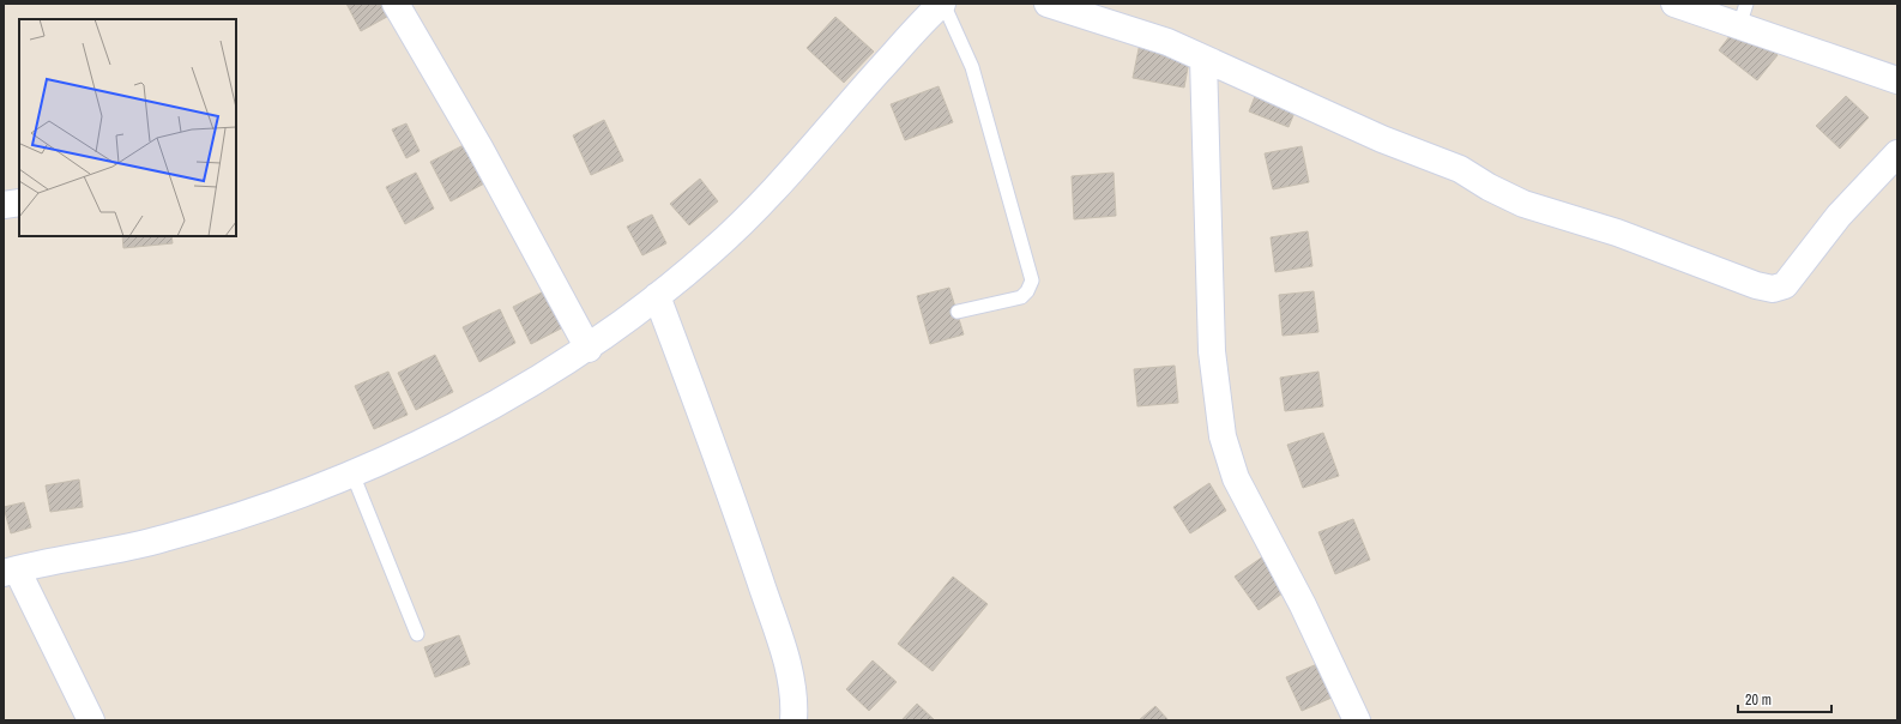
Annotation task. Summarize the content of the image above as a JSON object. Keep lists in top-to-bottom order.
{
  "scale_bar": "20 m"
}
